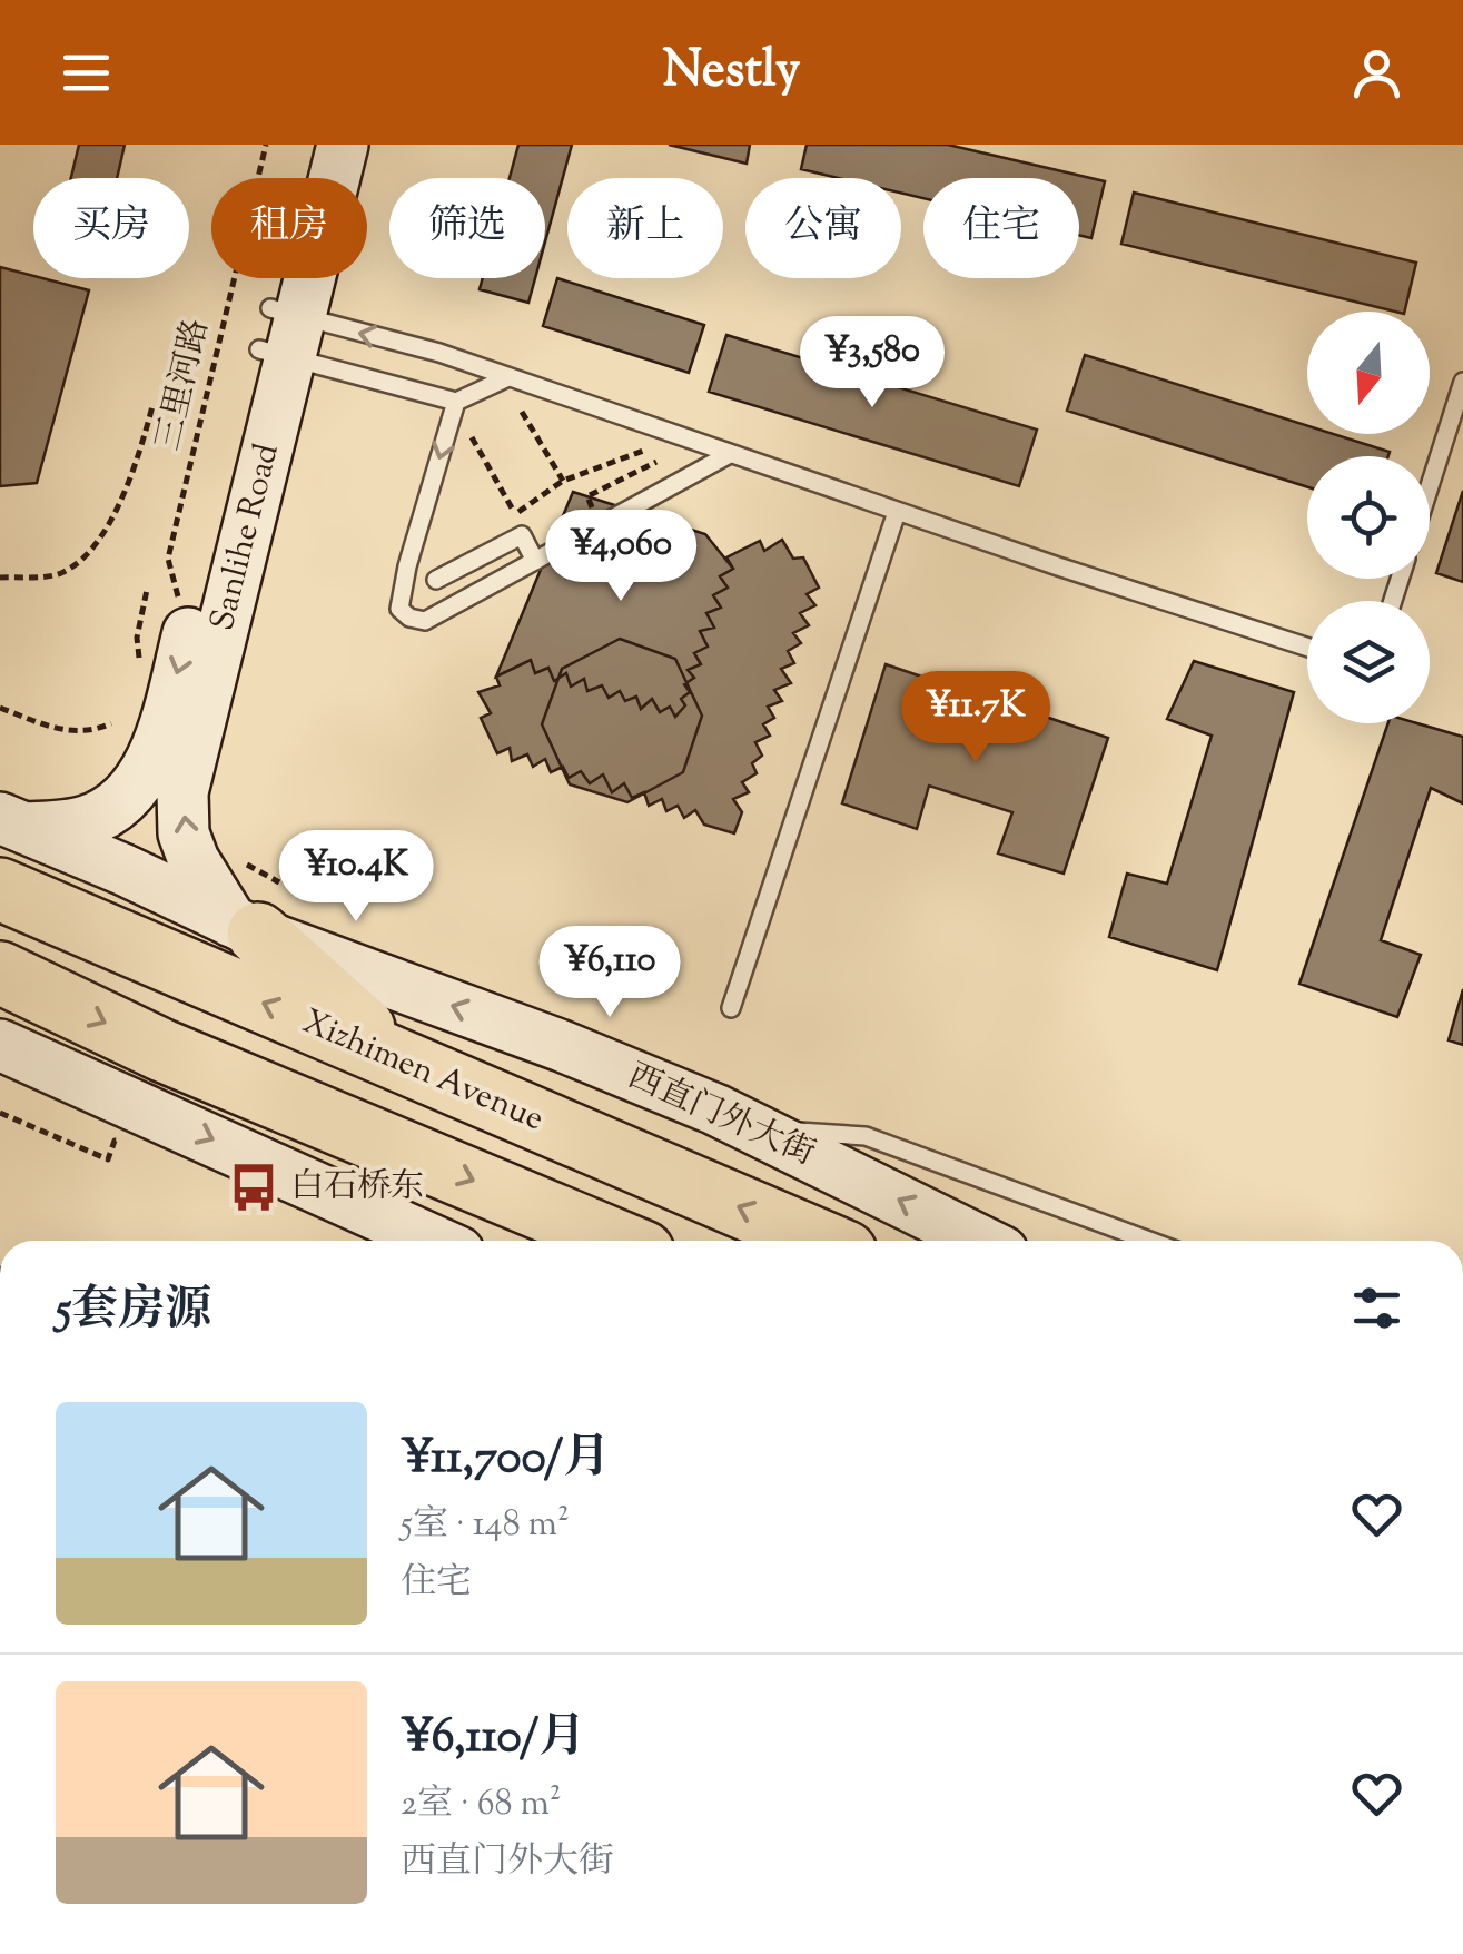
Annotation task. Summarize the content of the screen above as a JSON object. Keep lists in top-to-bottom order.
{
  "streets": {
    "highway": ["Xizhimen Avenue"],
    "street": ["Sanlihe Road", "西直门外大街"],
    "path": ["三里河路"]
  },
  "crossings": [
    ["三里河路", "Sanlihe Road"],
    ["Sanlihe Road", "西直门外大街"]
  ],
  "places": {
    "bus stop": ["白石桥东"]
  },
  "north": "bottom",
  "page": {
    "header": "Nestly",
    "chip": [
      "买房",
      "租房",
      "筛选",
      "新上",
      "公寓",
      "住宅"
    ],
    "price": [
      "¥3,580",
      "¥4,060",
      "¥11.7K",
      "¥10.4K",
      "¥6,110"
    ],
    "heading": "5套房源",
    "list": [
      {
        "name": "¥11,700/月",
        "note": "5室 · 148 m² · 住宅"
      },
      {
        "name": "¥6,110/月",
        "note": "2室 · 68 m² · 西直门外大街"
      }
    ]
  }
}
